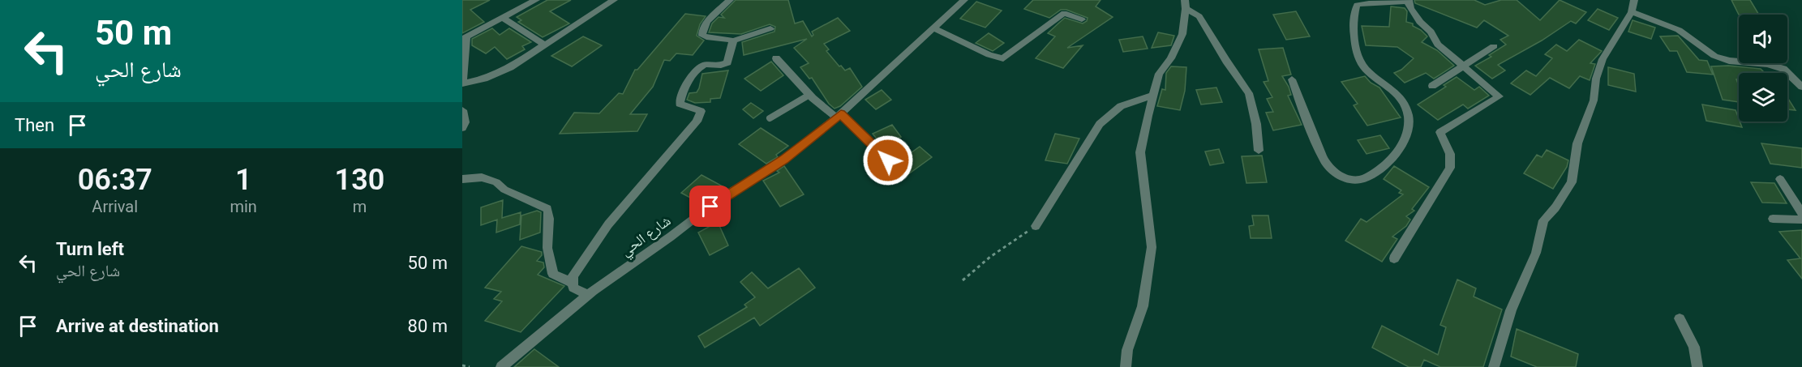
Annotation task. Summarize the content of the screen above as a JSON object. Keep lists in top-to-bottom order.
{
  "streets": {
    "street": ["شارع الحي"]
  },
  "page": {
    "turn": ["50 m", "شارع الحي"],
    "then": "Then",
    "eta": [
      "06:37",
      "Arrival",
      "1",
      "min",
      "130",
      "m"
    ],
    "list": [
      {
        "name": "Turn left",
        "note": "شارع الحي",
        "value": "50 m"
      },
      {
        "name": "Arrive at destination",
        "value": "80 m"
      }
    ]
  }
}
